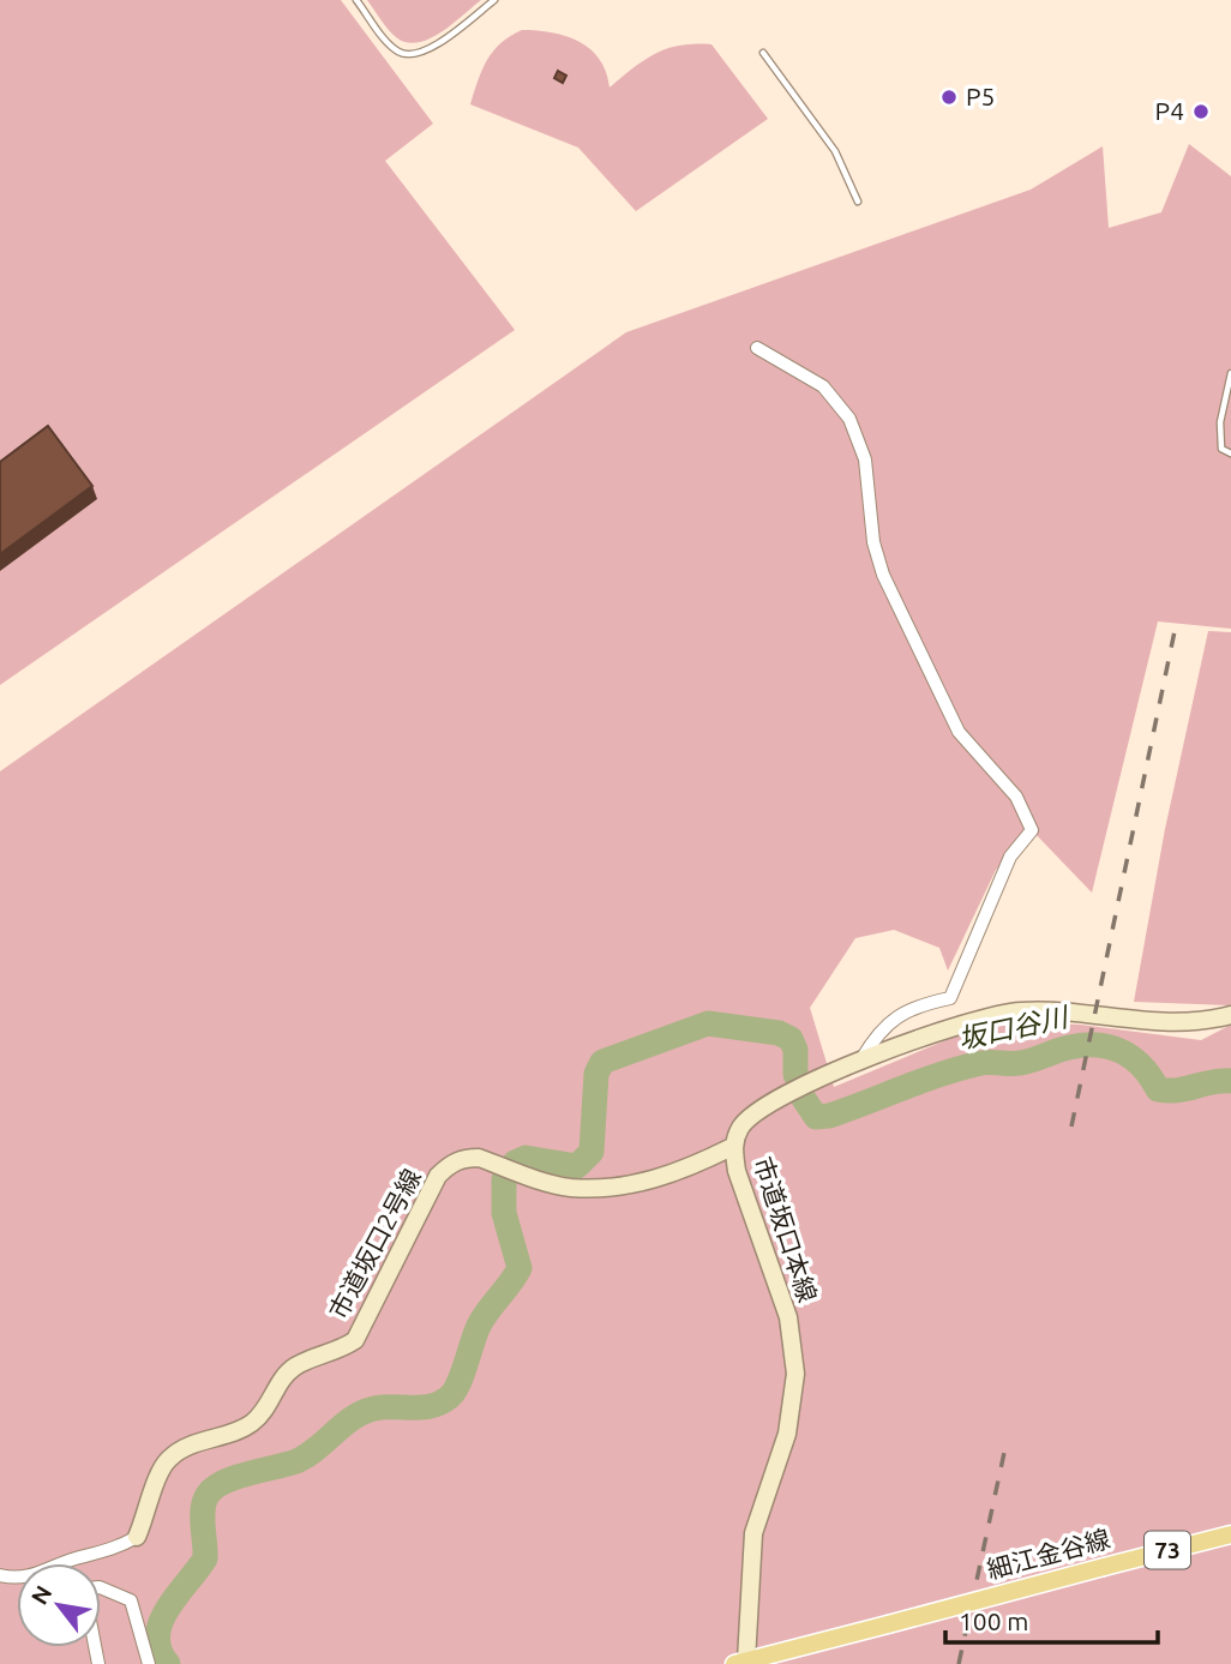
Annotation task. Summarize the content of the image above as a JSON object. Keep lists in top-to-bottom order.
{
  "streets": {
    "main road": ["73", "細江金谷線"],
    "street": ["市道坂口本線", "市道坂口2号線"]
  },
  "crossings": [
    ["市道坂口本線", "市道坂口2号線"],
    ["市道坂口本線", "細江金谷線"]
  ],
  "water": ["坂口谷川"],
  "places": ["P5", "P4"],
  "scale_bar": "100 m",
  "north": "top left"
}
